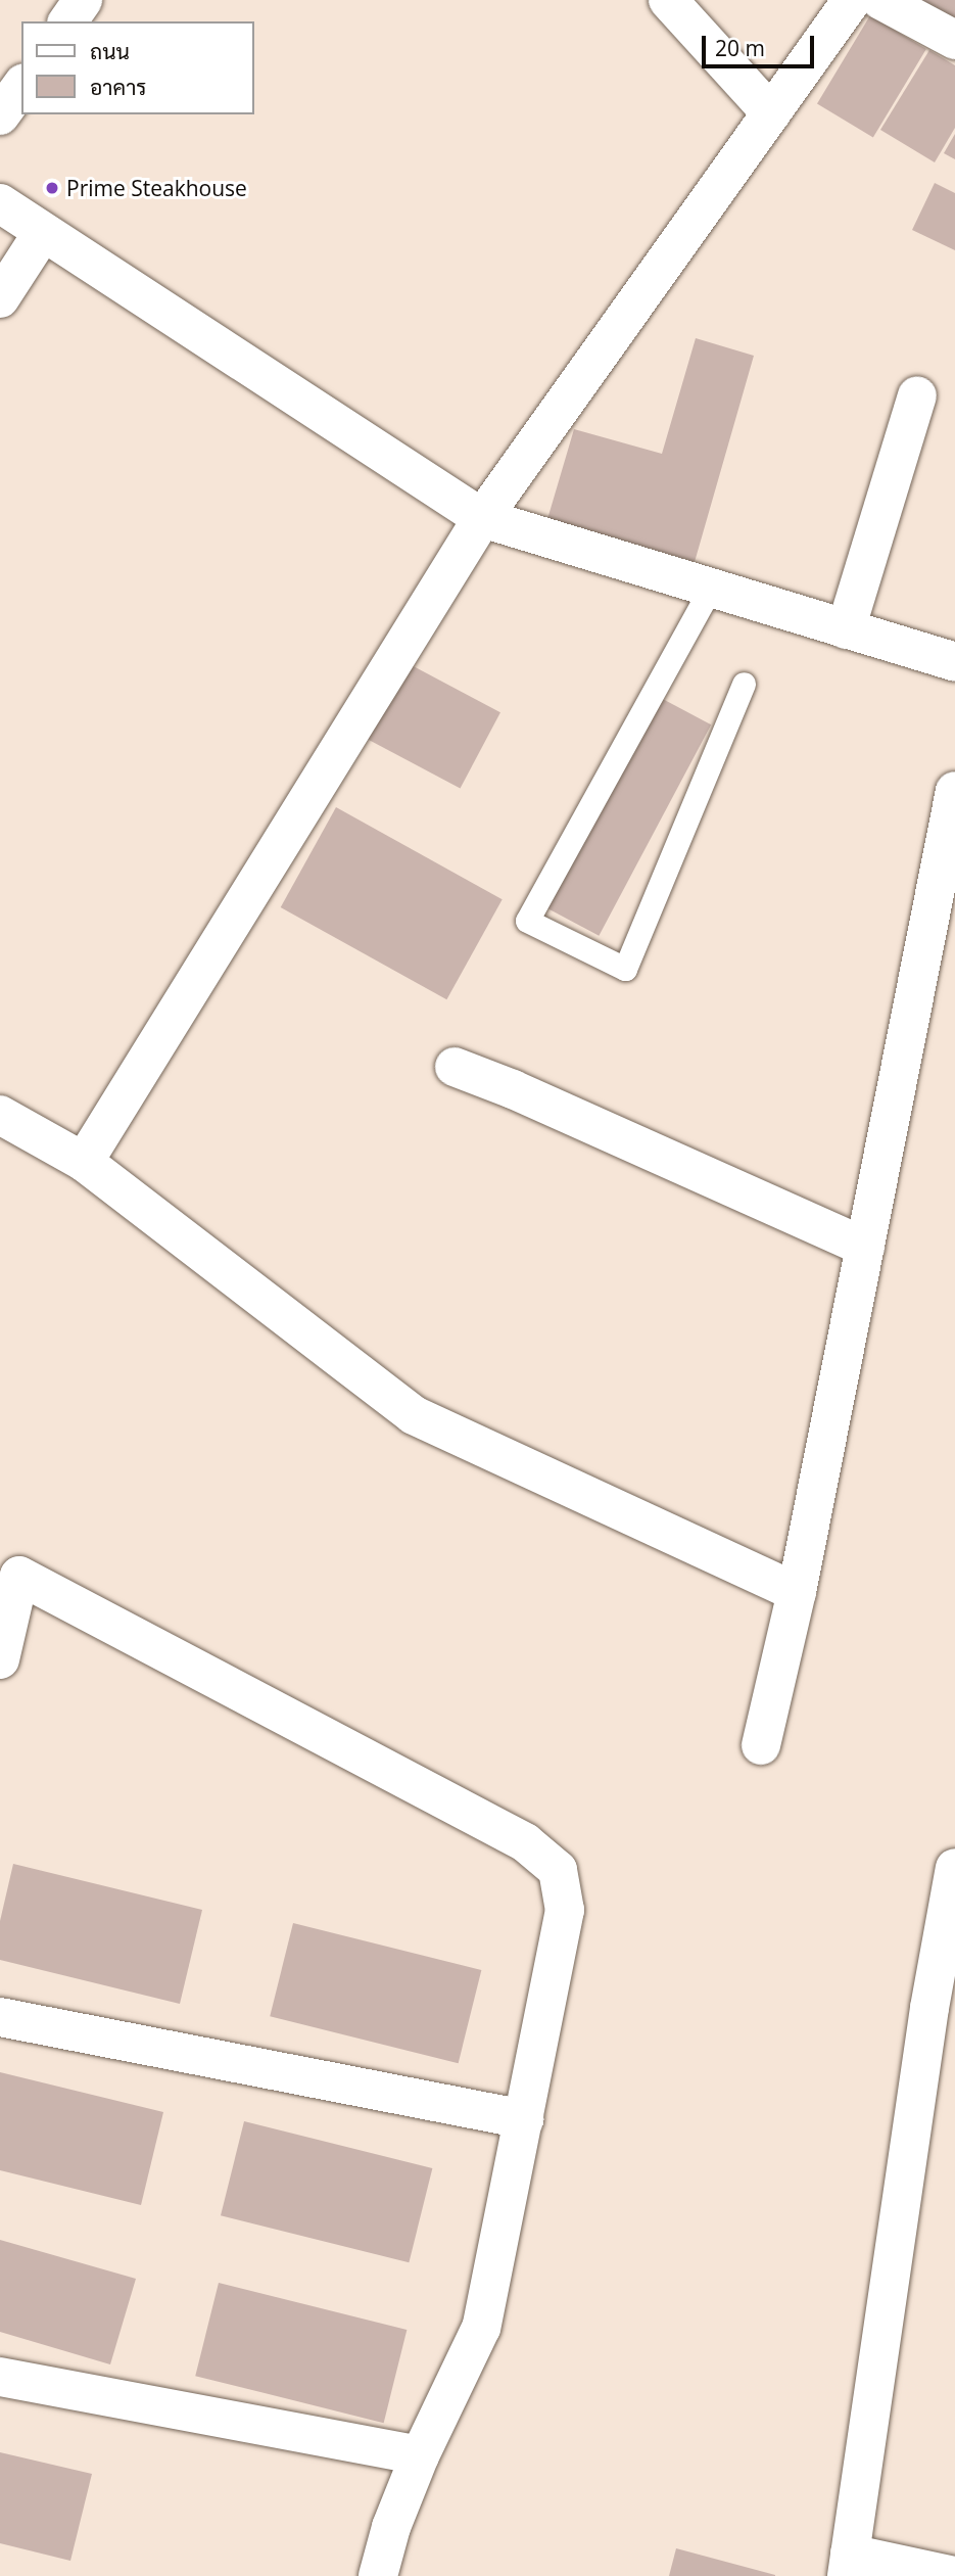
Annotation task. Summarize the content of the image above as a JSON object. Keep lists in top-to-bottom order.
{
  "places": ["Prime Steakhouse"],
  "legend": ["ถนน", "อาคาร"],
  "scale_bar": "20 m"
}
